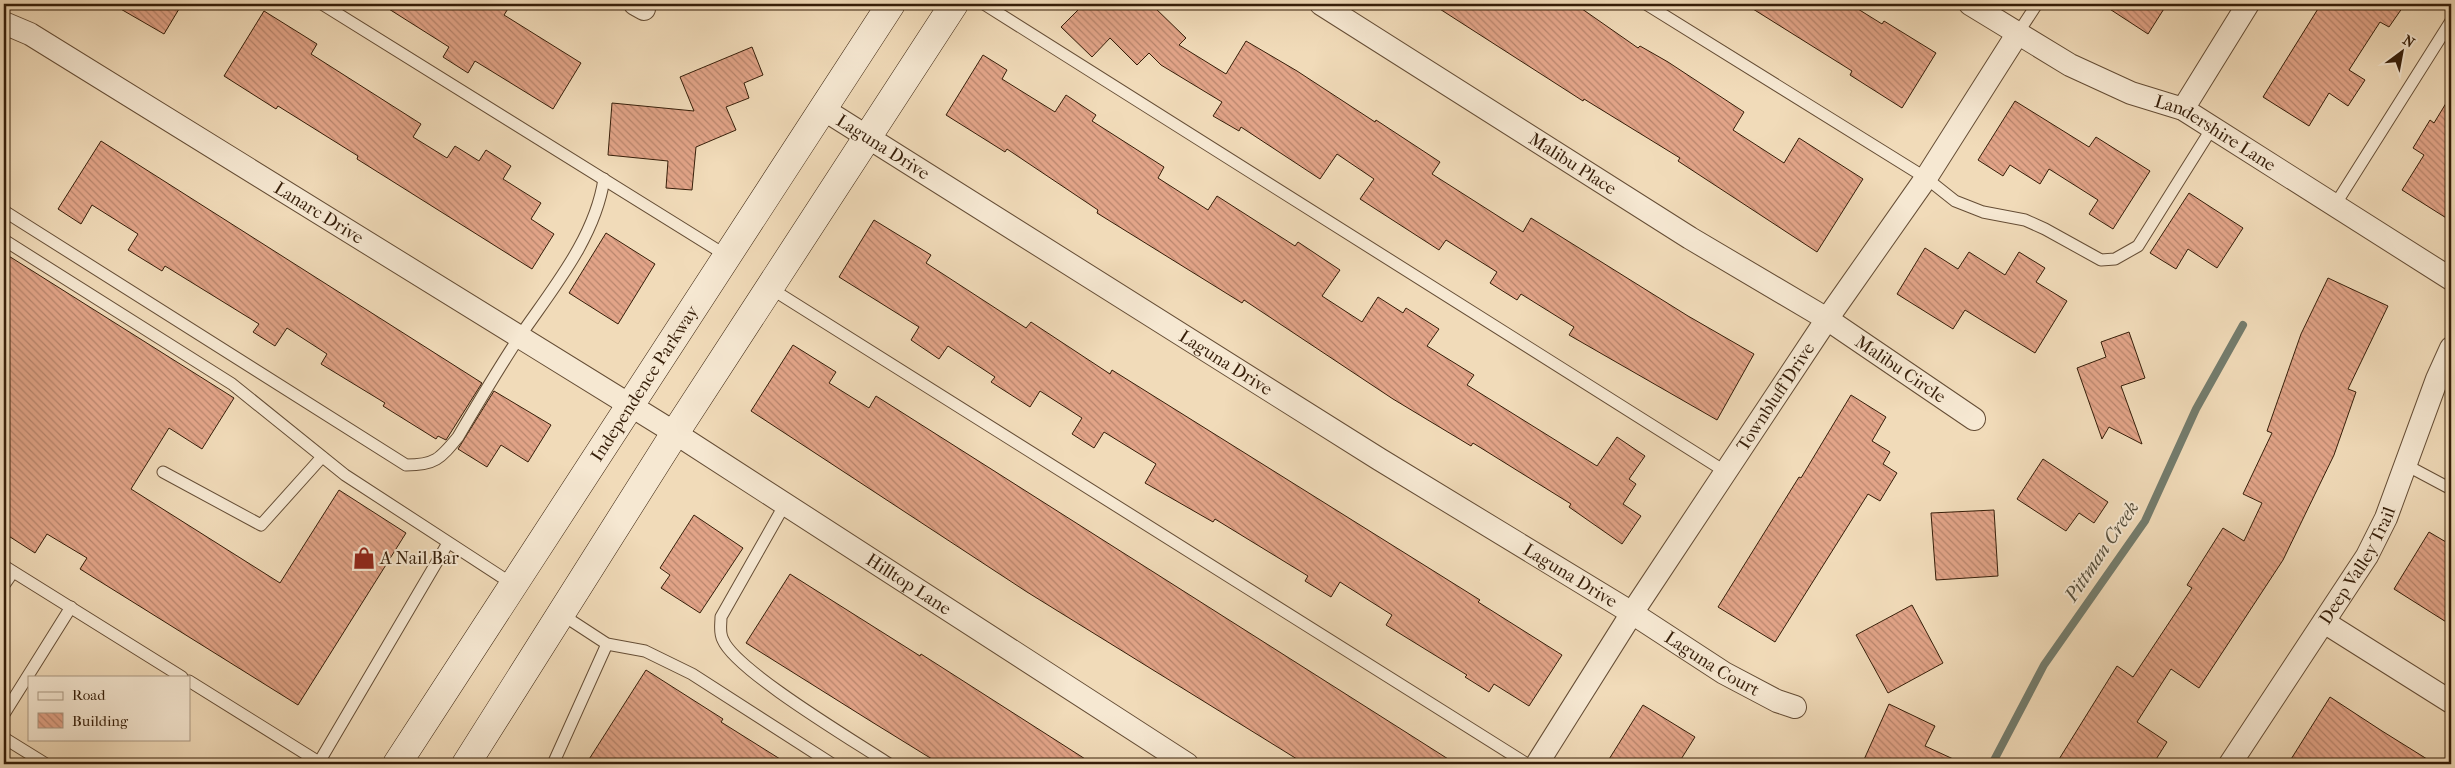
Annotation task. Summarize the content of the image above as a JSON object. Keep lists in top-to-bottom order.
{
  "streets": {
    "main road": ["Independence Parkway"],
    "street": [
      "Landershire Lane",
      "Laguna Drive",
      "Malibu Place",
      "Lanarc Drive",
      "Malibu Circle",
      "Townbluff Drive",
      "Deep Valley Trail",
      "Hilltop Lane",
      "Laguna Court"
    ]
  },
  "crossings": [
    ["Landershire Lane", "Townbluff Drive"],
    ["Laguna Drive", "Independence Parkway"],
    ["Laguna Drive", "Townbluff Drive"],
    ["Laguna Drive", "Laguna Court"],
    ["Malibu Place", "Malibu Circle"],
    ["Malibu Place", "Townbluff Drive"],
    ["Lanarc Drive", "Independence Parkway"],
    ["Lanarc Drive", "Hilltop Lane"],
    ["Malibu Circle", "Townbluff Drive"],
    ["Independence Parkway", "Hilltop Lane"],
    ["Townbluff Drive", "Laguna Court"]
  ],
  "water": ["Pittman Creek"],
  "places": {
    "shop": ["A Nail Bar"]
  },
  "legend": ["Road", "Building"],
  "north": "top right"
}
